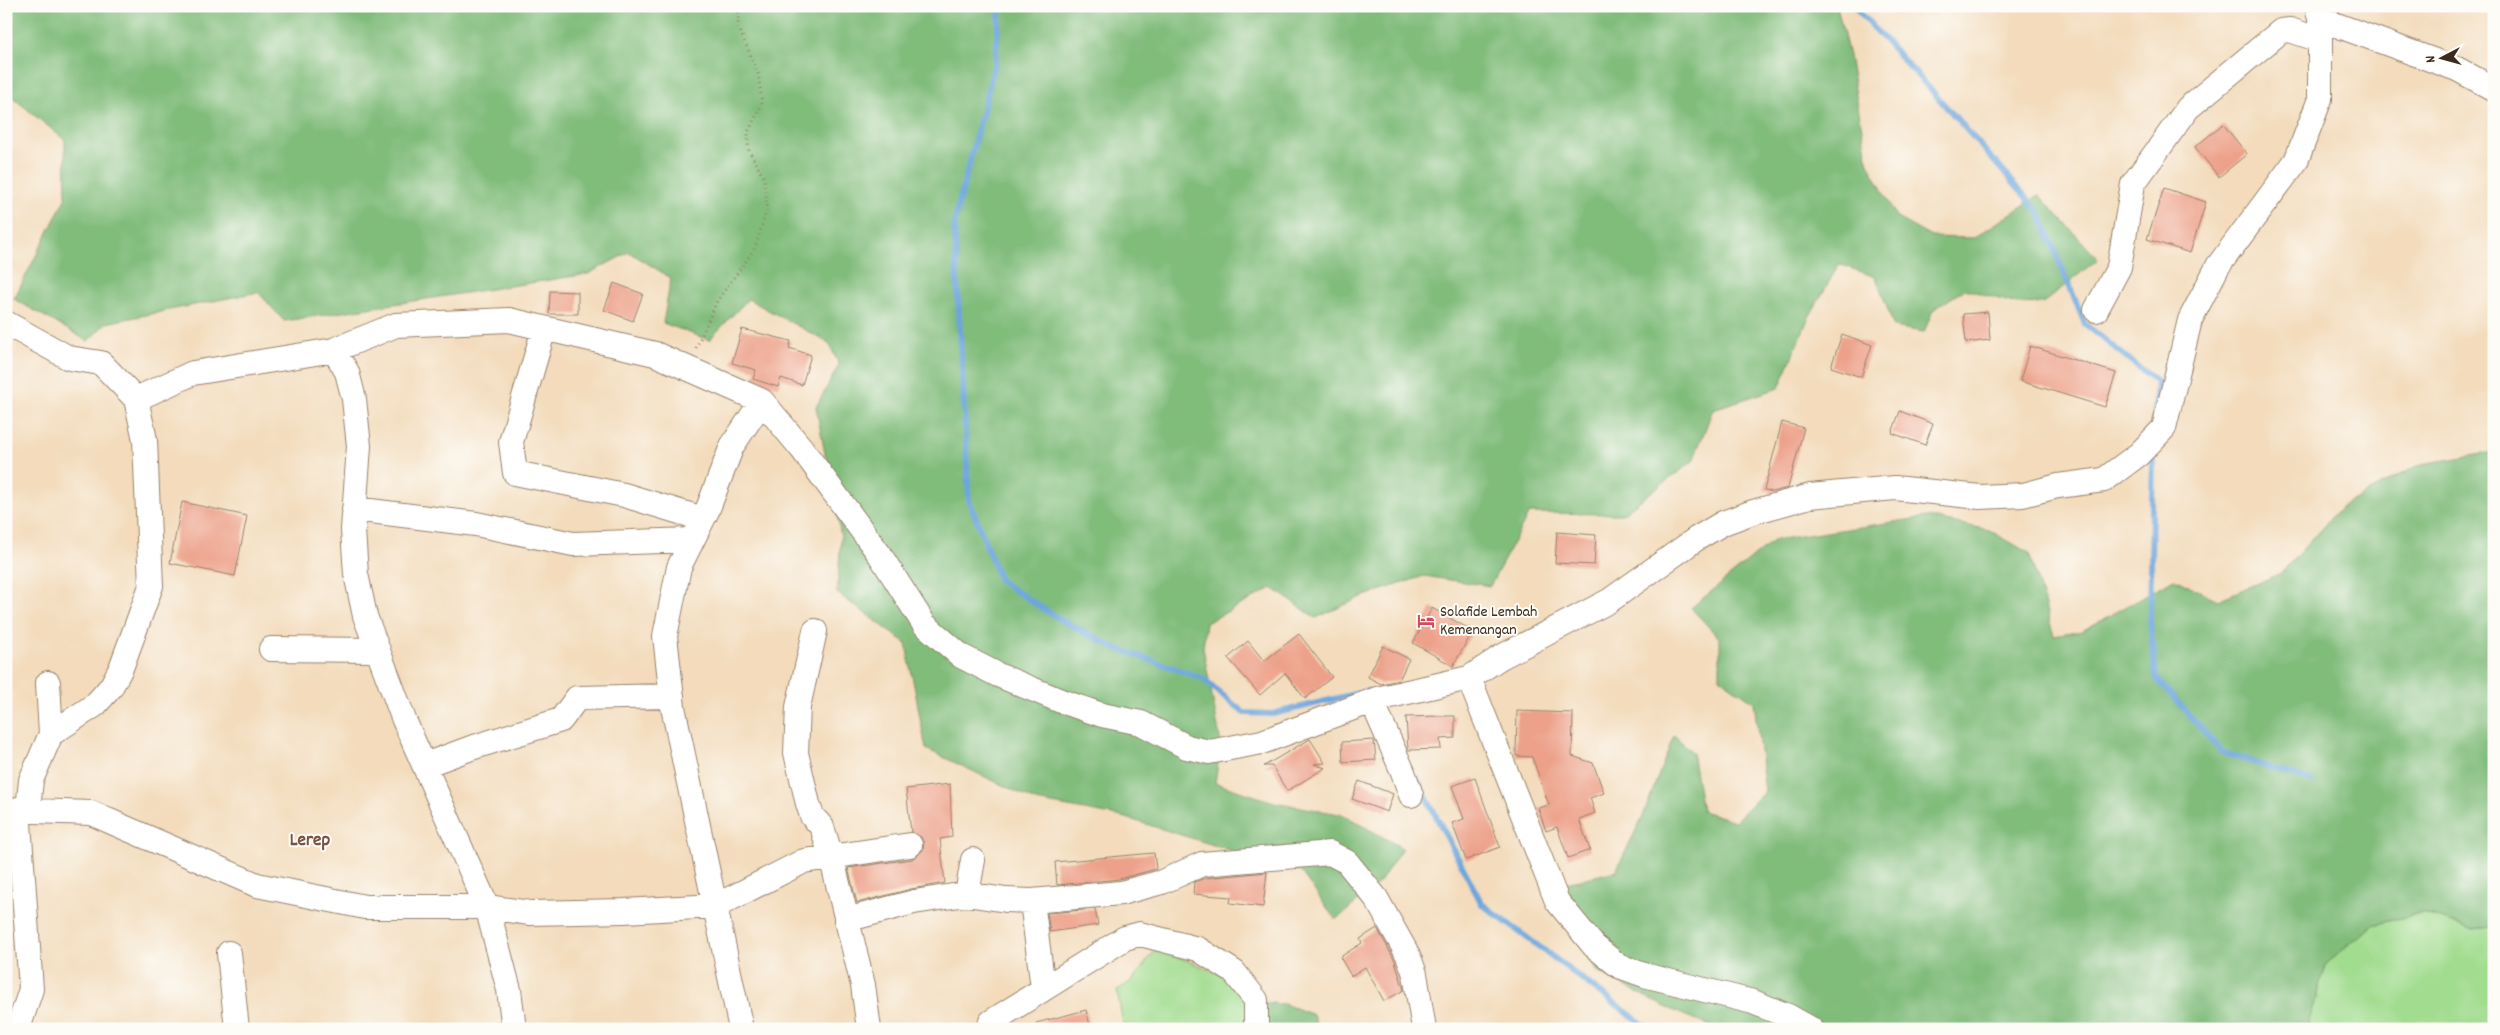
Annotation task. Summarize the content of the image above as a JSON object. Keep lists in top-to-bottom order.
{
  "districts": ["Lerep"],
  "places": {
    "hotel": ["Solafide Lembah Kemenangan"]
  },
  "north": "left"
}
